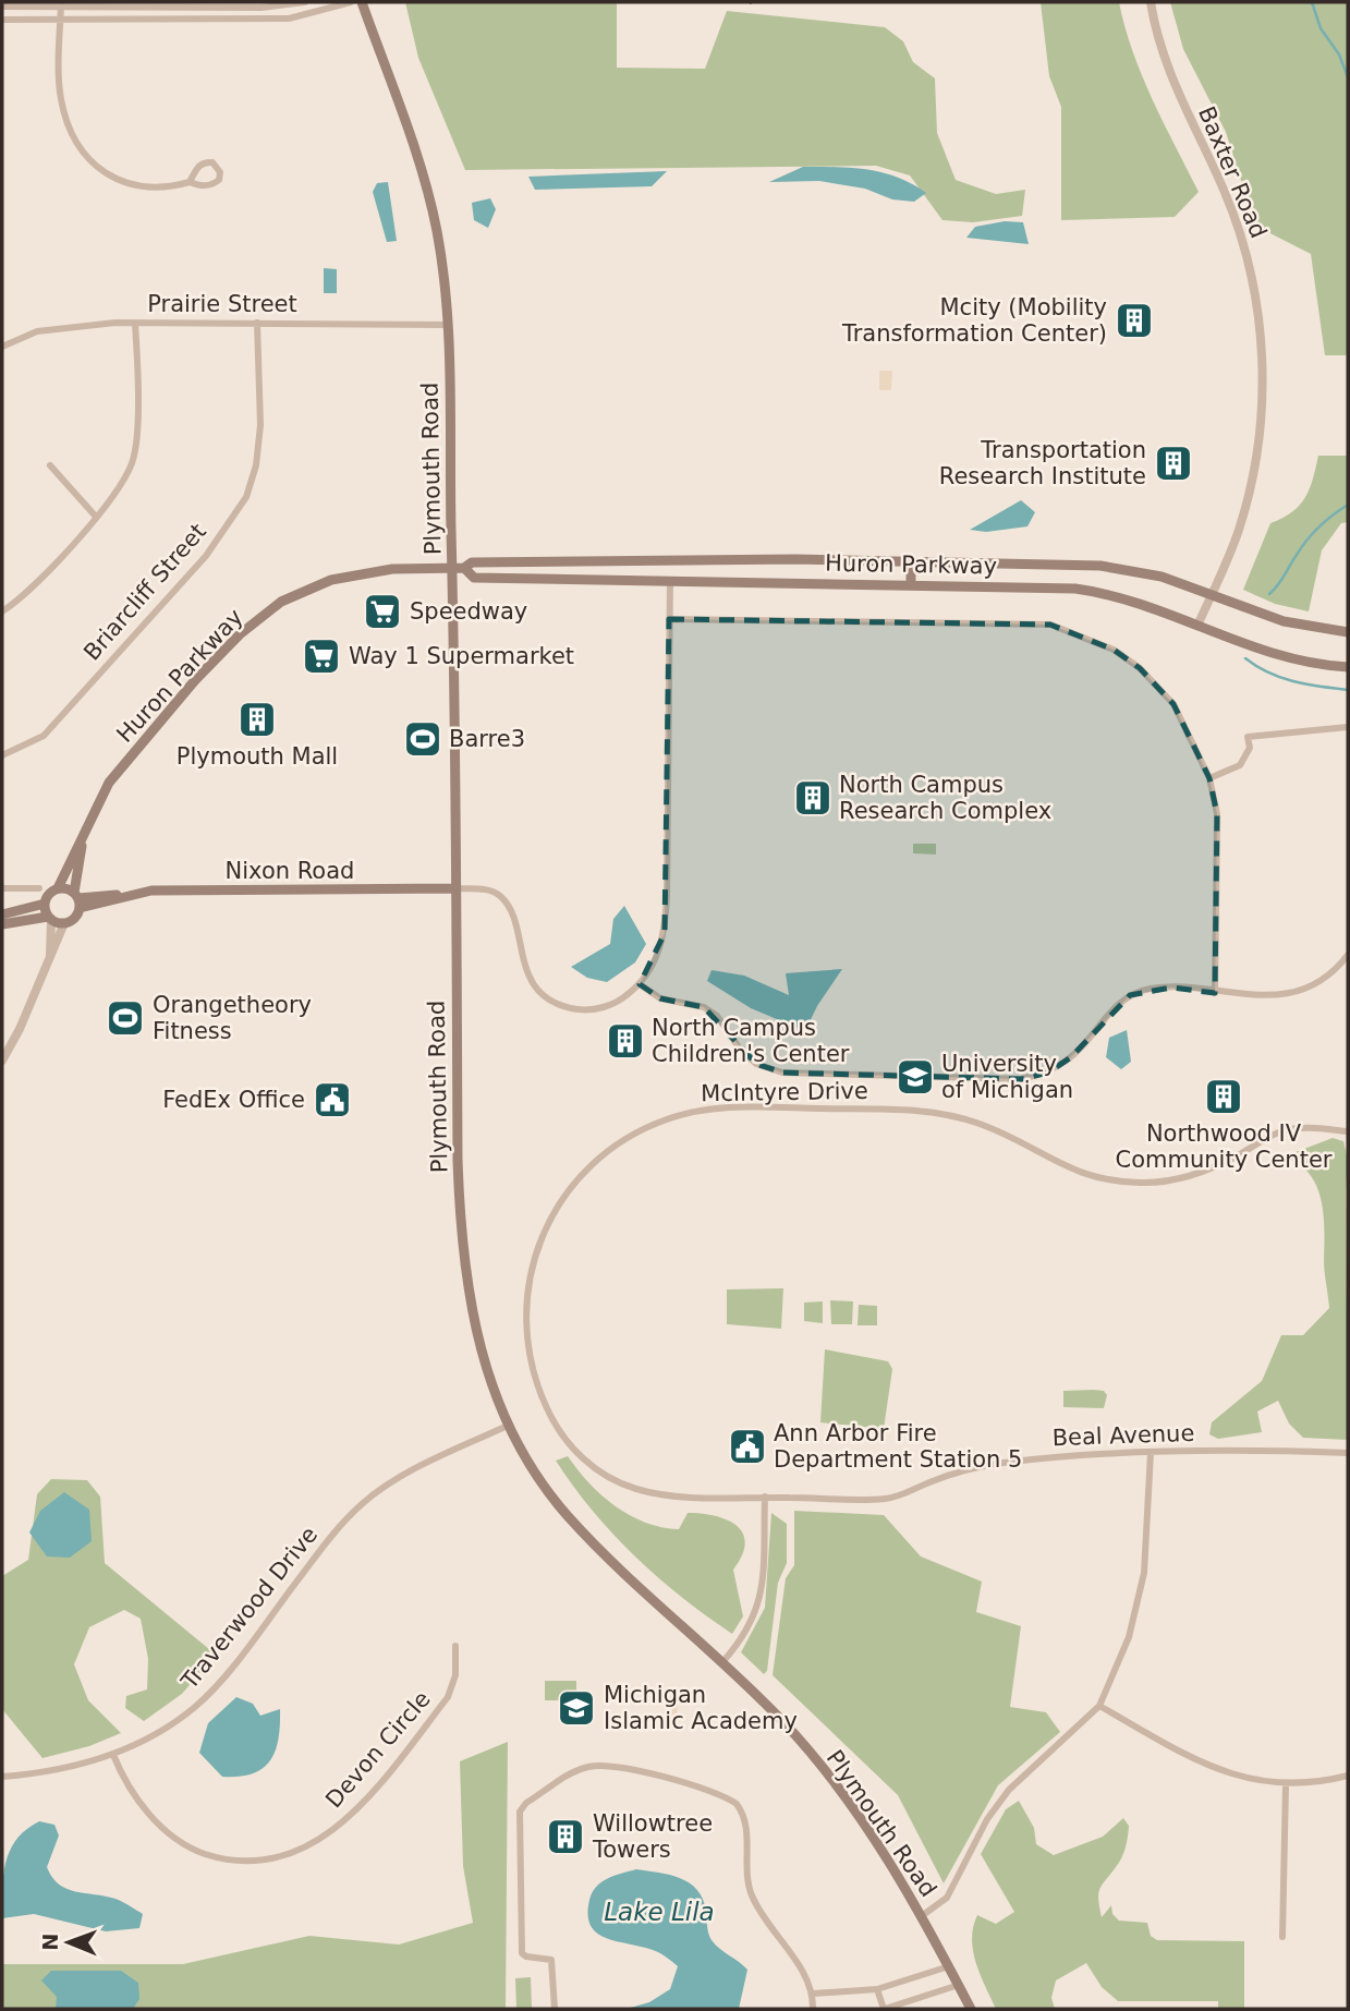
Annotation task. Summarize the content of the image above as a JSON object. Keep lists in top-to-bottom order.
{
  "streets": {
    "main road": ["Plymouth Road", "Huron Parkway", "Nixon Road"],
    "street": [
      "Baxter Road",
      "Prairie Street",
      "Briarcliff Street",
      "McIntyre Drive",
      "Beal Avenue",
      "Traverwood Drive",
      "Devon Circle"
    ]
  },
  "crossings": [
    ["Baxter Road", "Huron Parkway"],
    ["Prairie Street", "Plymouth Road"],
    ["Prairie Street", "Briarcliff Street"],
    ["Plymouth Road", "Huron Parkway"],
    ["Plymouth Road", "Nixon Road"],
    ["Plymouth Road", "Traverwood Drive"],
    ["Huron Parkway", "Nixon Road"],
    ["McIntyre Drive", "Beal Avenue"],
    ["Traverwood Drive", "Devon Circle"]
  ],
  "water": ["Lake Lila"],
  "places": {
    "building": [
      "Mcity (Mobility Transformation Center)",
      "Transportation Research Institute",
      "Plymouth Mall",
      "North Campus Research Complex",
      "North Campus Children's Center",
      "Northwood IV Community Center",
      "Willowtree Towers"
    ],
    "supermarket": ["Speedway", "Way 1 Supermarket"],
    "sports": ["Barre3", "Orangetheory Fitness"],
    "school or university": ["University of Michigan", "Michigan Islamic Academy"],
    "public building": ["FedEx Office", "Ann Arbor Fire Department Station 5"]
  },
  "north": "left"
}
